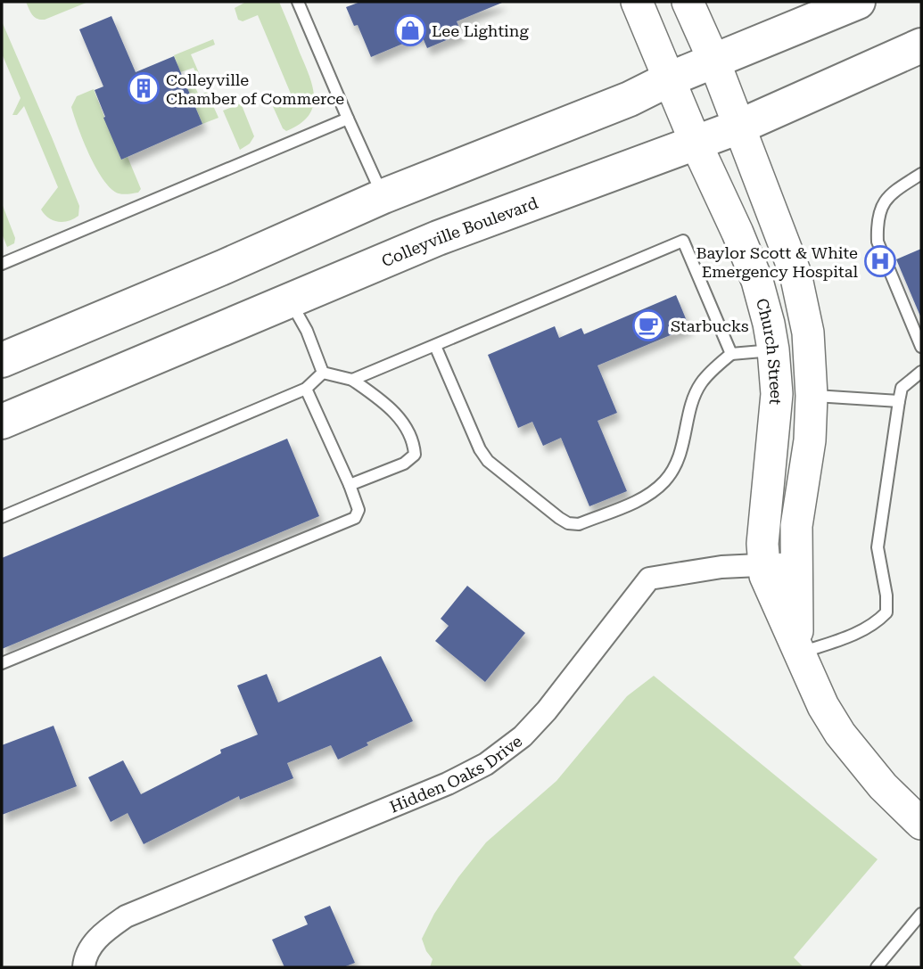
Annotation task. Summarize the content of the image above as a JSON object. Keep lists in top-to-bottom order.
{
  "streets": {
    "main road": ["Colleyville Boulevard"],
    "street": ["Church Street", "Hidden Oaks Drive"]
  },
  "crossings": [
    ["Colleyville Boulevard", "Church Street"],
    ["Church Street", "Hidden Oaks Drive"]
  ],
  "places": {
    "shop": ["Lee Lighting"],
    "building": ["Colleyville Chamber of Commerce"],
    "hospital": ["Baylor Scott & White Emergency Hospital"],
    "cafe": ["Starbucks"]
  }
}
